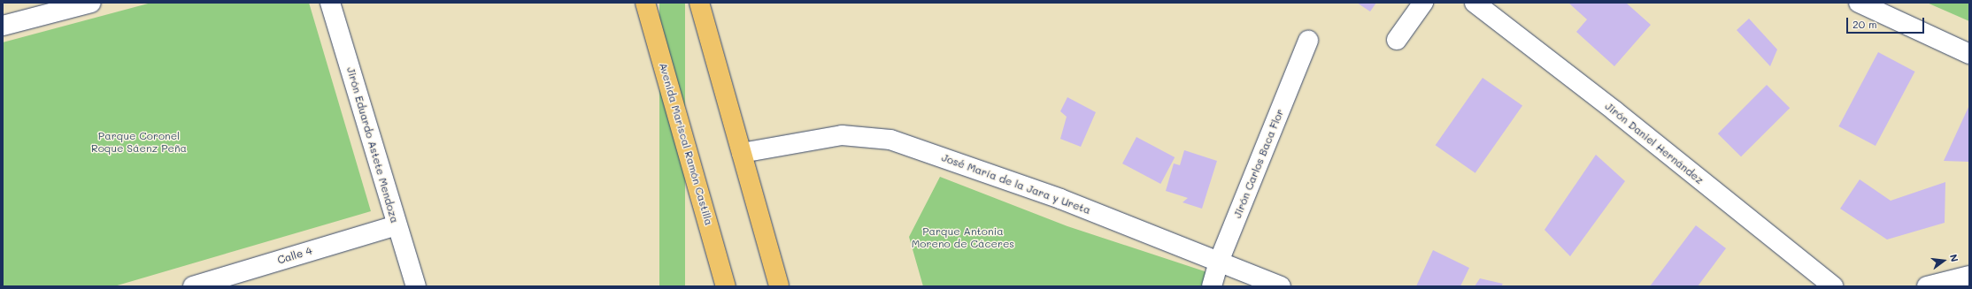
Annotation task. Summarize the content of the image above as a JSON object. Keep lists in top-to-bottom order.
{
  "streets": {
    "main road": ["Avenida Mariscal Ramón Castilla"],
    "street": [
      "Jirón Daniel Hernández",
      "Jirón Eduardo Astete Mendoza",
      "Jirón Carlos Baca Flor",
      "José María de la Jara y Ureta",
      "Calle 4"
    ]
  },
  "crossings": [
    ["Jirón Eduardo Astete Mendoza", "Calle 4"],
    ["Jirón Carlos Baca Flor", "José María de la Jara y Ureta"]
  ],
  "parks": ["Parque Coronel Roque Sáenz Peña", "Parque Antonia Moreno de Cáceres"],
  "scale_bar": "20 m",
  "north": "right"
}
